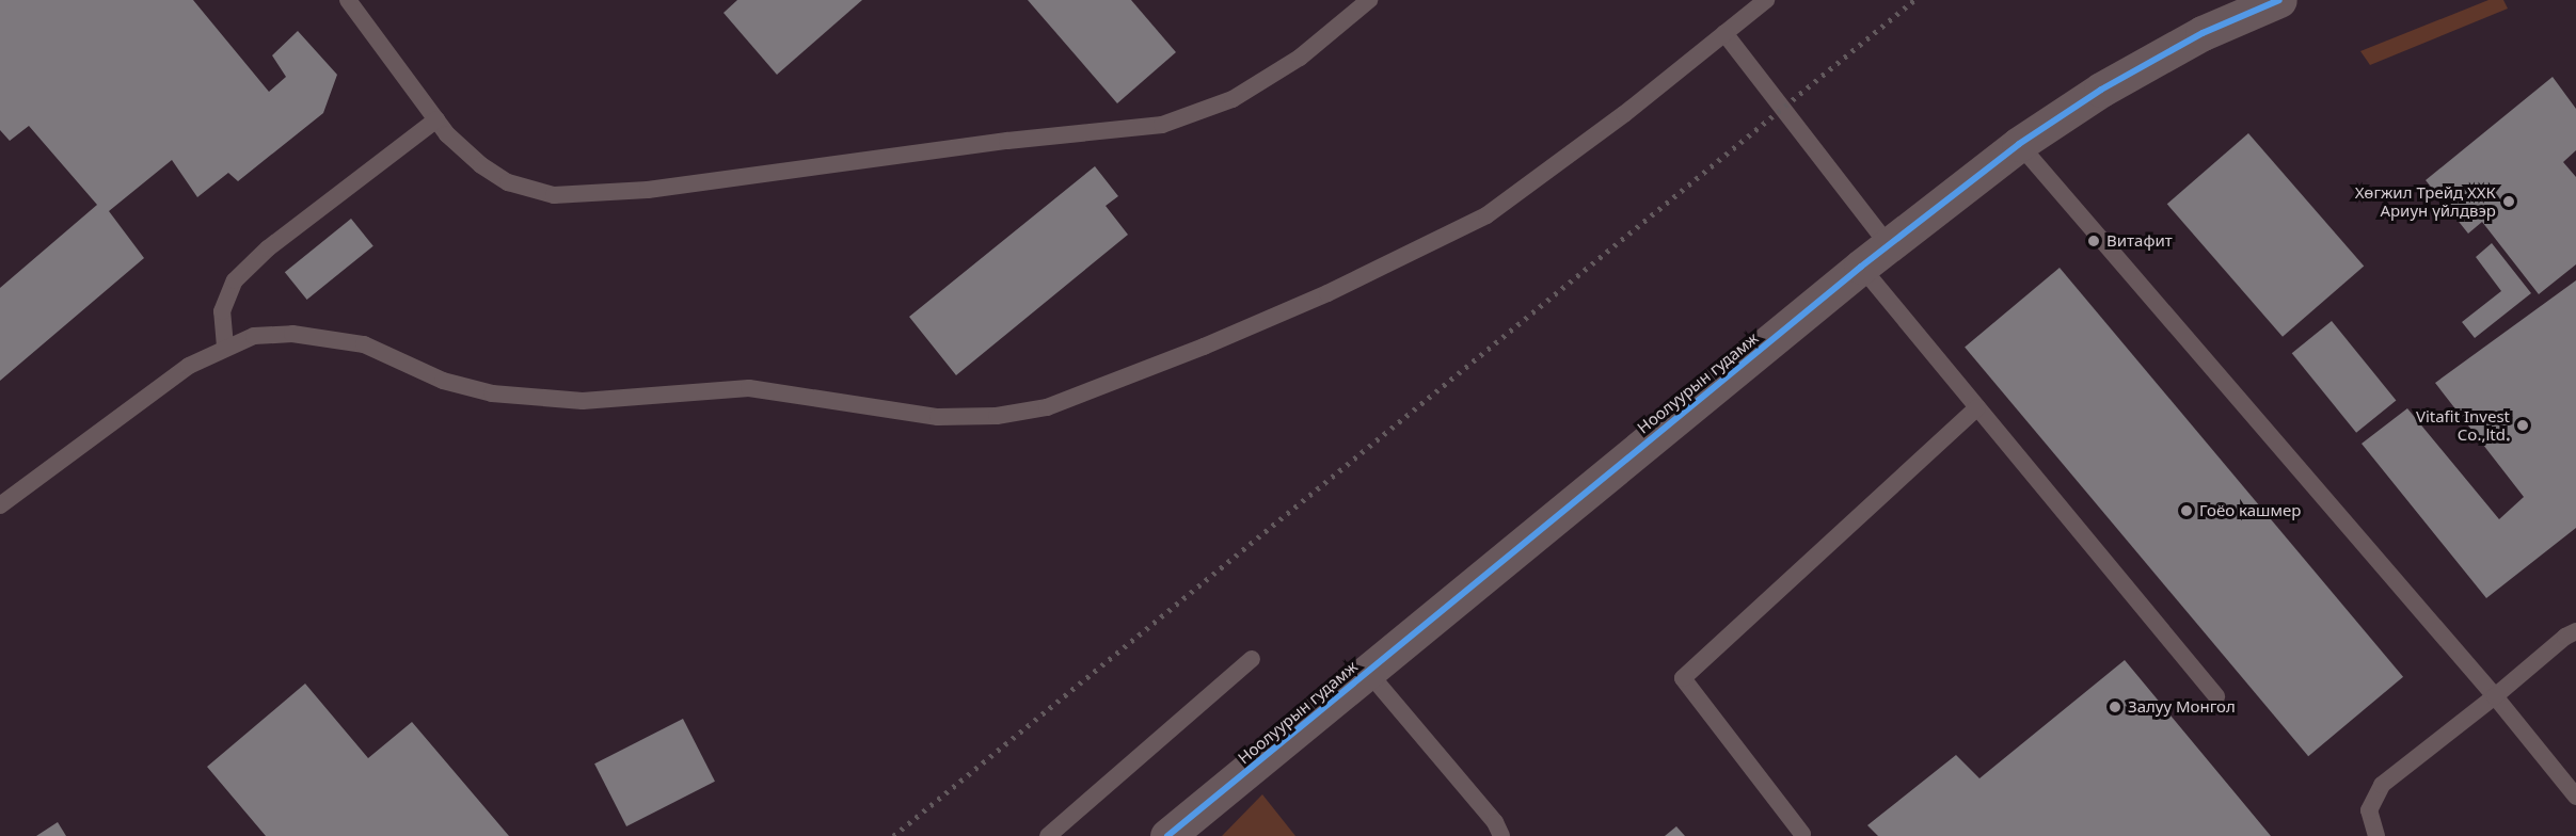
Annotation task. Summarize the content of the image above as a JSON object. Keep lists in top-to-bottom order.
{
  "streets": {
    "street": ["Ноолуурын гудамж"]
  },
  "places": [
    "Хөгжил Трейд ХХК Ариун үйлдвэр",
    "Витафит",
    "Vitafit Invest Co.,ltd.",
    "Гоёо кашмер",
    "Залуу Монгол"
  ]
}
